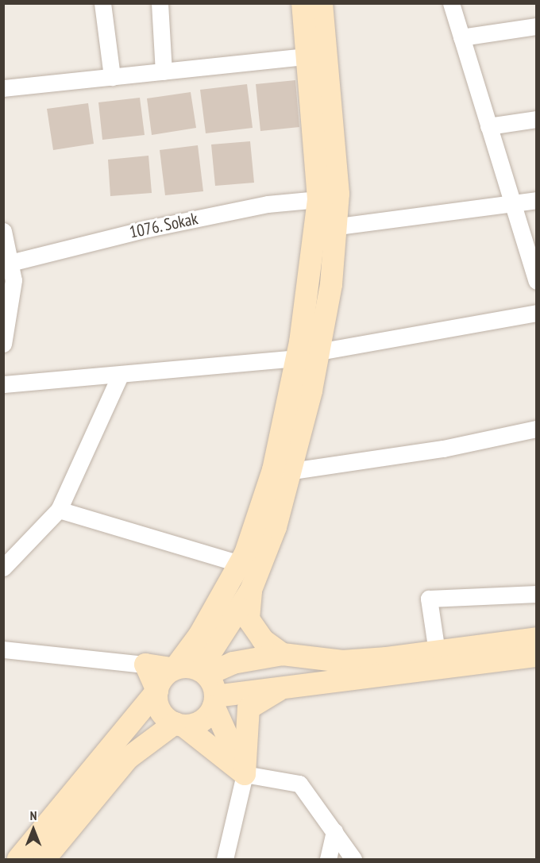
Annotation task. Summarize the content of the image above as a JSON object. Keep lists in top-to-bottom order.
{
  "streets": {
    "street": ["1076. Sokak"]
  },
  "north": "top"
}
